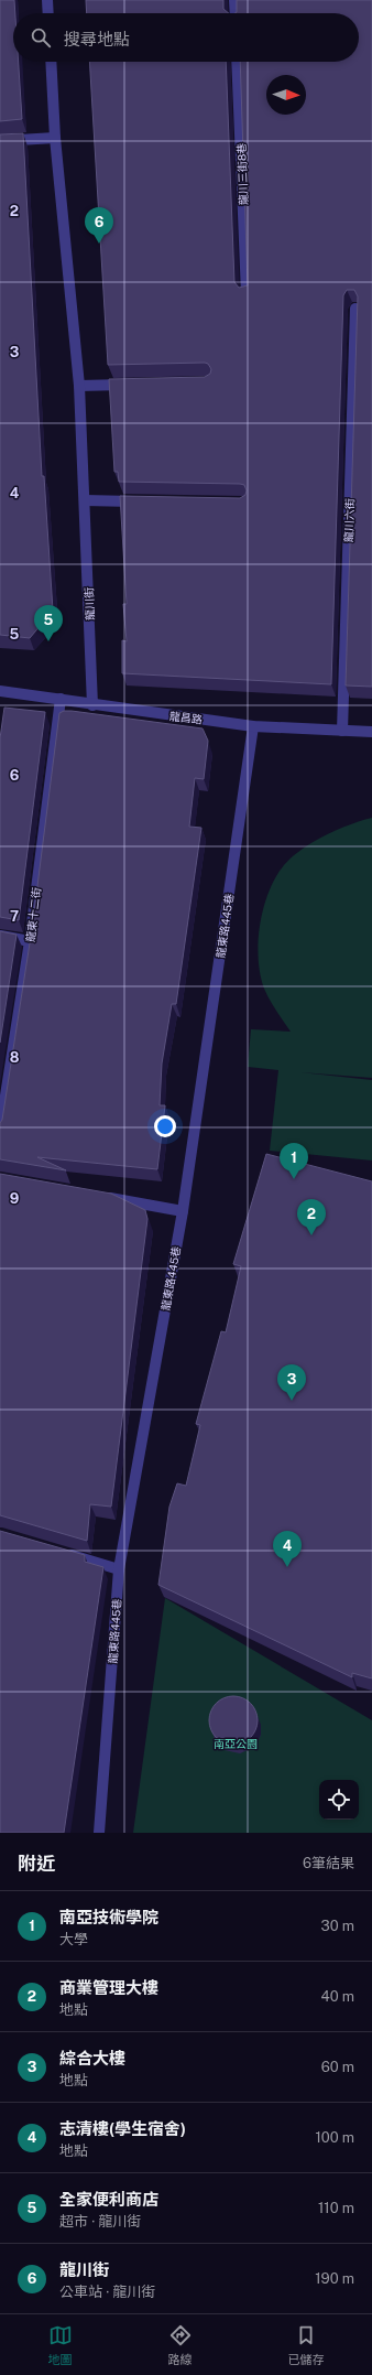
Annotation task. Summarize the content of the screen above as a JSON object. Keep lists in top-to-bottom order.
{
  "streets": {
    "street": [
      "龍川三街8巷",
      "龍川六街",
      "龍川街",
      "龍昌路",
      "龍東十二街",
      "龍東路445巷"
    ]
  },
  "crossings": [
    ["龍川六街", "龍昌路"],
    ["龍川街", "龍昌路"],
    ["龍昌路", "龍東十二街"],
    ["龍昌路", "龍東路445巷"]
  ],
  "parks": ["南亞公園"],
  "north": "right",
  "page": {
    "search": "搜尋地點",
    "pins": [
      "6",
      "5",
      "1",
      "2",
      "3",
      "4"
    ],
    "heading": ["附近", "6筆結果"],
    "list": [
      {
        "mark": "1",
        "name": "南亞技術學院",
        "note": "大學",
        "value": "30 m"
      },
      {
        "mark": "2",
        "name": "商業管理大樓",
        "note": "地點",
        "value": "40 m"
      },
      {
        "mark": "3",
        "name": "綜合大樓",
        "note": "地點",
        "value": "60 m"
      },
      {
        "mark": "4",
        "name": "志清樓(學生宿舍)",
        "note": "地點",
        "value": "100 m"
      },
      {
        "mark": "5",
        "name": "全家便利商店",
        "note": "超市 · 龍川街",
        "value": "110 m"
      },
      {
        "mark": "6",
        "name": "龍川街",
        "note": "公車站 · 龍川街",
        "value": "190 m"
      }
    ],
    "nav": ["地圖", "路線", "已儲存"]
  },
  "grid": {
    "rows": [
      "2",
      "3",
      "4",
      "5",
      "6",
      "7",
      "8",
      "9"
    ]
  }
}
